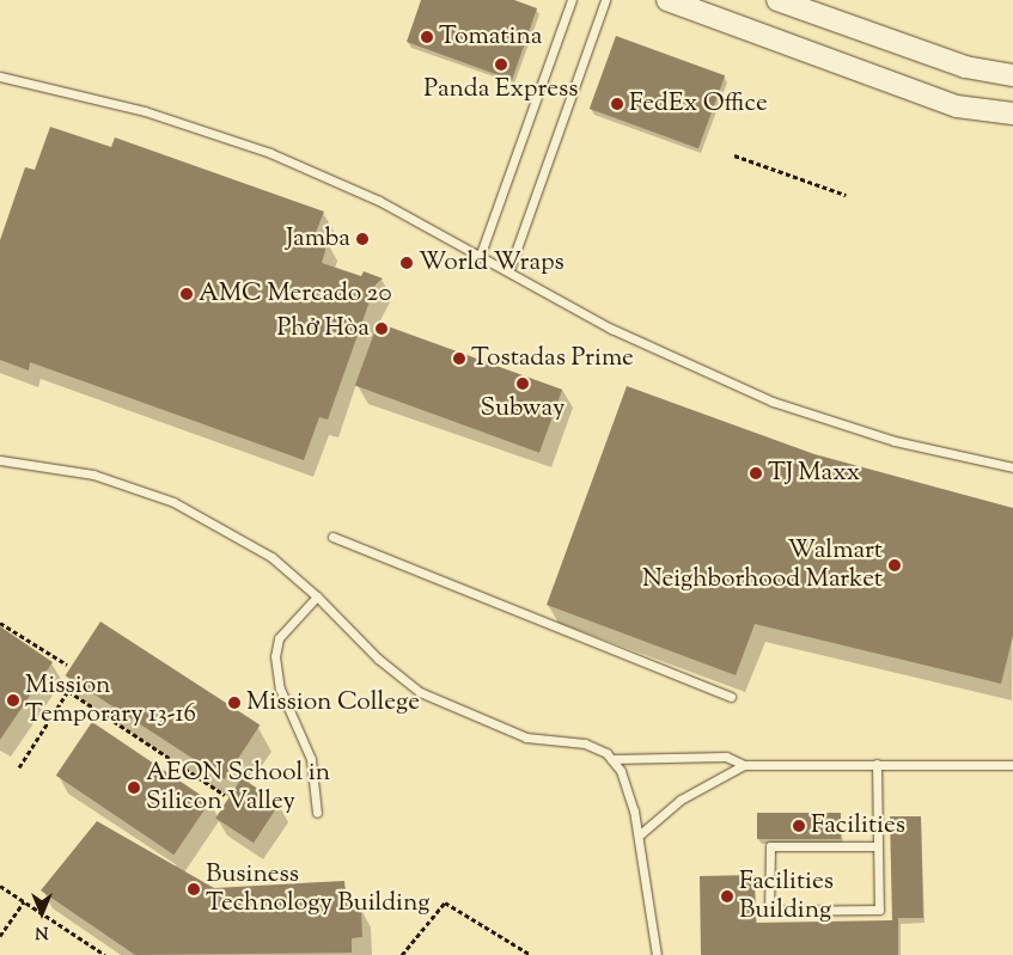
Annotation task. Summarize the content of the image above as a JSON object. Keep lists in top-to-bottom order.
{
  "places": [
    "Tomatina",
    "Panda Express",
    "FedEx Office",
    "Jamba",
    "World Wraps",
    "AMC Mercado 20",
    "Phở Hòa",
    "Tostadas Prime",
    "Subway",
    "TJ Maxx",
    "Walmart Neighborhood Market",
    "Mission Temporary 13-16",
    "Mission College",
    "AEON School in Silicon Valley",
    "Facilities",
    "Business Technology Building",
    "Facilities Building"
  ],
  "north": "bottom"
}
